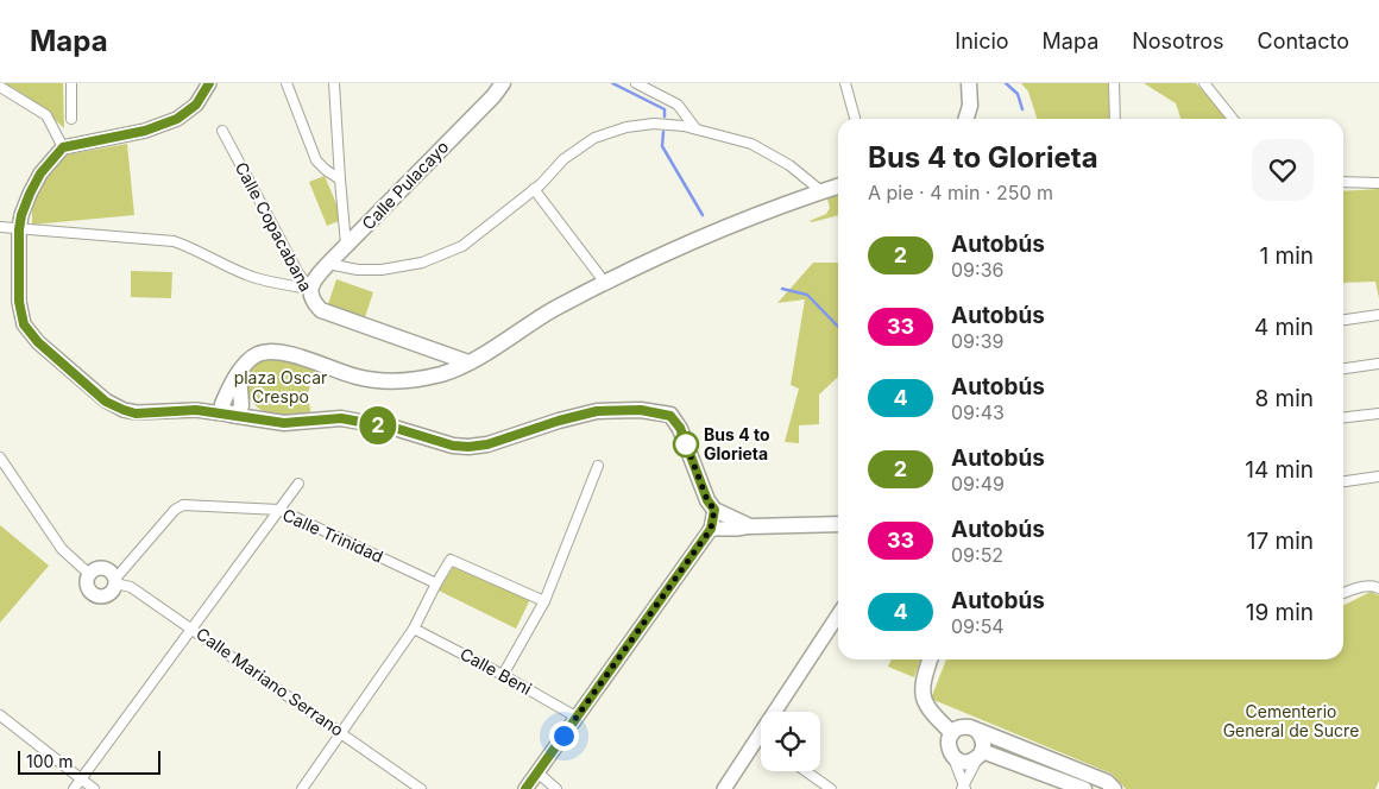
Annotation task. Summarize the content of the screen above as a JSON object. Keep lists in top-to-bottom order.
{
  "streets": {
    "main road": ["Calle Pulacayo", "Calle Copacabana"],
    "street": ["Calle Trinidad", "Calle Beni", "Calle Mariano Serrano"]
  },
  "crossings": [
    ["Calle Pulacayo", "Calle Copacabana"],
    ["Calle Trinidad", "Calle Mariano Serrano"]
  ],
  "parks": ["plaza Oscar Crespo", "Cementerio General de Sucre"],
  "places": ["Bus 4 to Glorieta"],
  "lines": ["bus line 2"],
  "scale_bar": "100 m",
  "page": {
    "header": "Mapa",
    "nav": [
      "Inicio",
      "Mapa",
      "Nosotros",
      "Contacto"
    ],
    "on_map": "2",
    "heading": ["Bus 4 to Glorieta", "A pie · 4 min · 250 m"],
    "list": [
      {
        "mark": "2",
        "name": "Autobús",
        "note": "09:36",
        "value": "1 min"
      },
      {
        "mark": "33",
        "name": "Autobús",
        "note": "09:39",
        "value": "4 min"
      },
      {
        "mark": "4",
        "name": "Autobús",
        "note": "09:43",
        "value": "8 min"
      },
      {
        "mark": "2",
        "name": "Autobús",
        "note": "09:49",
        "value": "14 min"
      },
      {
        "mark": "33",
        "name": "Autobús",
        "note": "09:52",
        "value": "17 min"
      },
      {
        "mark": "4",
        "name": "Autobús",
        "note": "09:54",
        "value": "19 min"
      }
    ],
    "scale": "100 m"
  }
}
